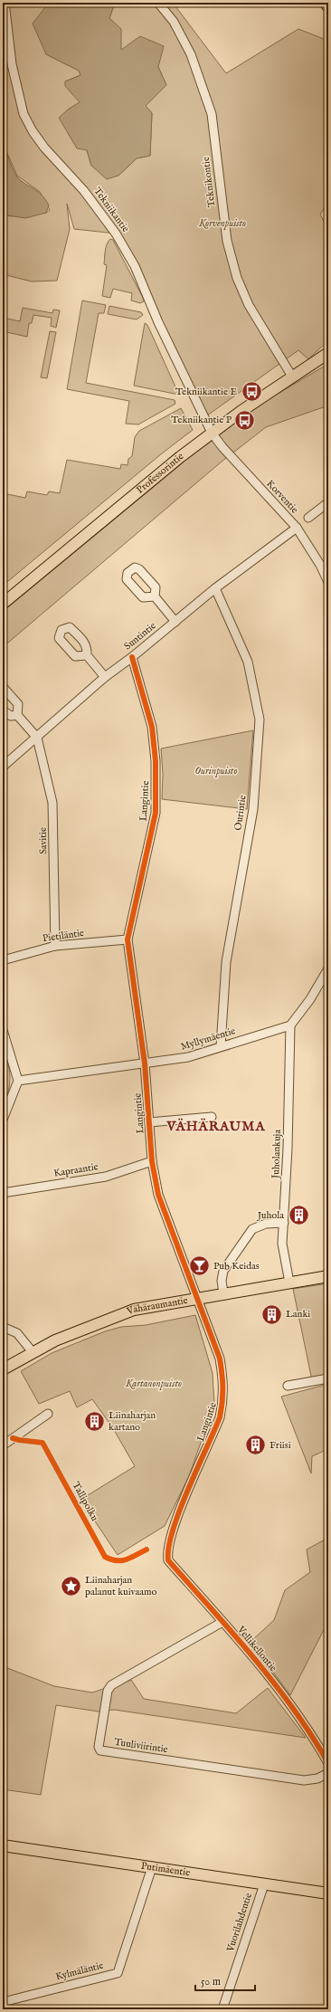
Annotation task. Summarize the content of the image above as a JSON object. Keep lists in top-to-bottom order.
{
  "streets": {
    "main road": ["Professorintie", "Vähäraumantie", "Putimäentie"],
    "street": [
      "Teknikontie",
      "Tekniikantie",
      "Korventie",
      "Suntintie",
      "Langintie",
      "Ourintie",
      "Savitie",
      "Pietiläntie",
      "Myllymäentie",
      "Juholankuja",
      "Kapraantie",
      "Vellikellontie",
      "Tuuliviirintie",
      "Vuorilahdentie",
      "Kylmäläntie"
    ],
    "cycle path": ["Tallipolku"]
  },
  "crossings": [
    ["Teknikontie", "Professorintie"],
    ["Tekniikantie", "Professorintie"],
    ["Tekniikantie", "Korventie"],
    ["Professorintie", "Korventie"],
    ["Korventie", "Suntintie"],
    ["Suntintie", "Langintie"],
    ["Suntintie", "Ourintie"],
    ["Suntintie", "Savitie"],
    ["Langintie", "Pietiläntie"],
    ["Langintie", "Myllymäentie"],
    ["Langintie", "Kapraantie"],
    ["Langintie", "Vähäraumantie"],
    ["Langintie", "Vellikellontie"],
    ["Ourintie", "Myllymäentie"],
    ["Savitie", "Pietiläntie"],
    ["Myllymäentie", "Juholankuja"],
    ["Juholankuja", "Vähäraumantie"],
    ["Vellikellontie", "Tuuliviirintie"],
    ["Putimäentie", "Vuorilahdentie"],
    ["Putimäentie", "Kylmäläntie"]
  ],
  "districts": ["VÄHÄRAUMA"],
  "parks": ["Korvenpuisto", "Ourinpuisto", "Kartanonpuisto"],
  "places": {
    "bus stop": ["Tekniikantie E", "Tekniikantie P"],
    "building": [
      "Juhola",
      "Lanki",
      "Liinaharjan kartano",
      "Friisi"
    ],
    "bar": ["Pub Keidas"],
    "place": ["Liinaharjan palanut kuivaamo"]
  },
  "scale_bar": "50 m"
}
